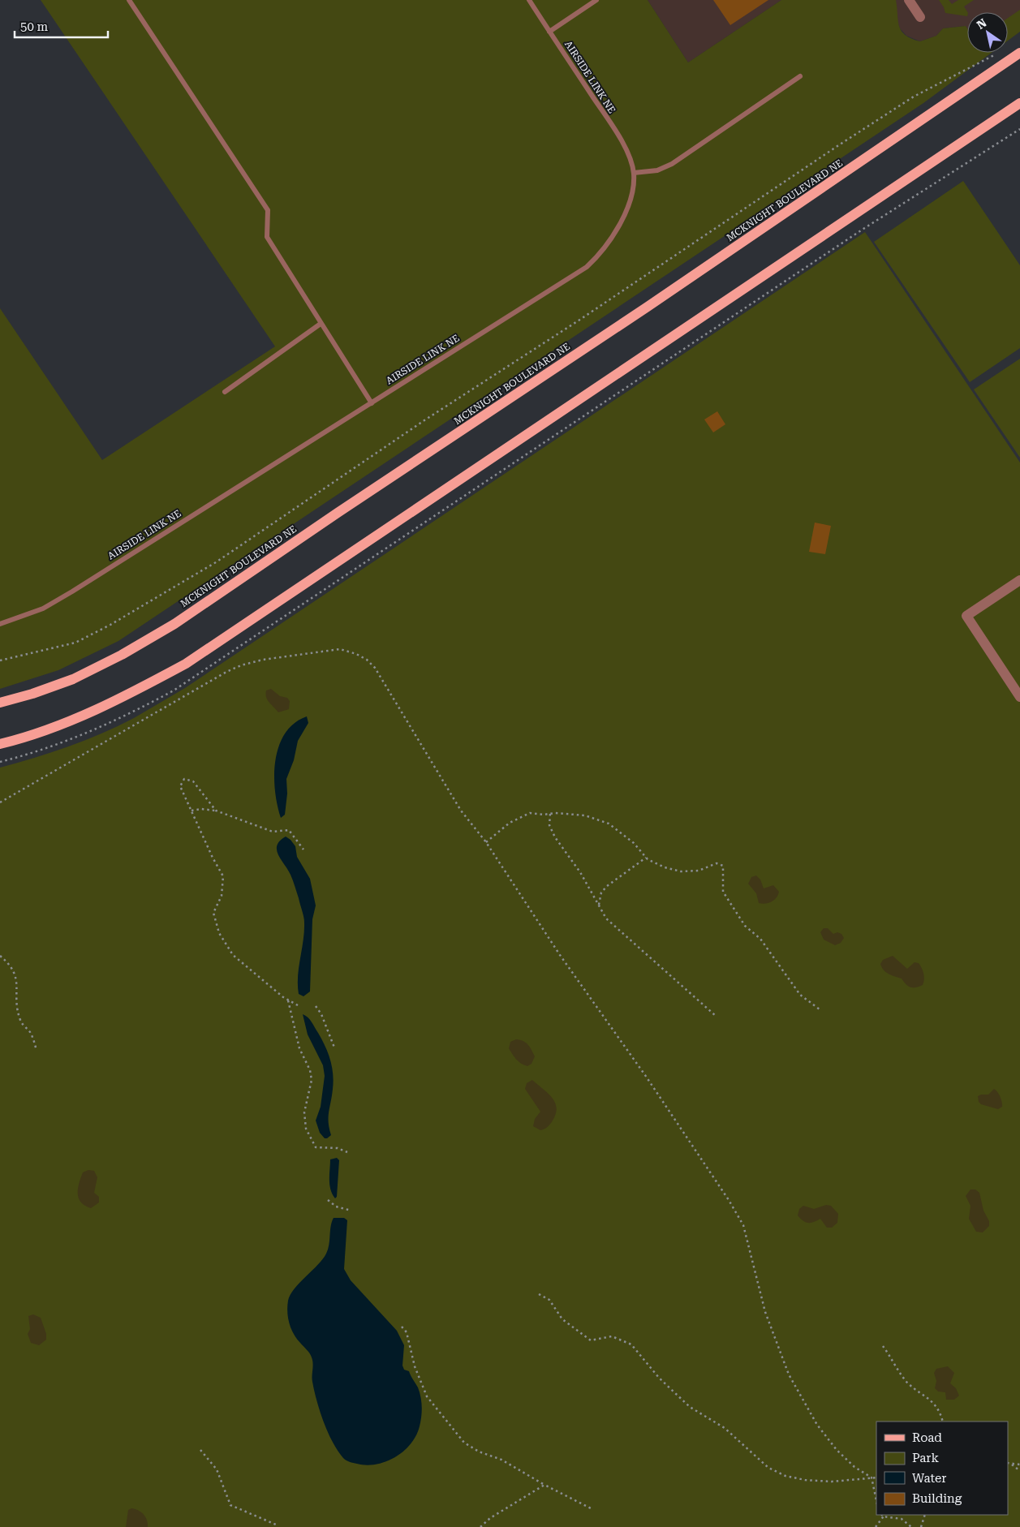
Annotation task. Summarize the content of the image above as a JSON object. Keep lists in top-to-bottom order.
{
  "streets": {
    "main road": ["MCKNIGHT BOULEVARD NE"],
    "lane": ["AIRSIDE LINK NE"]
  },
  "legend": [
    "Road",
    "Park",
    "Water",
    "Building"
  ],
  "scale_bar": "50 m",
  "north": "top left"
}
